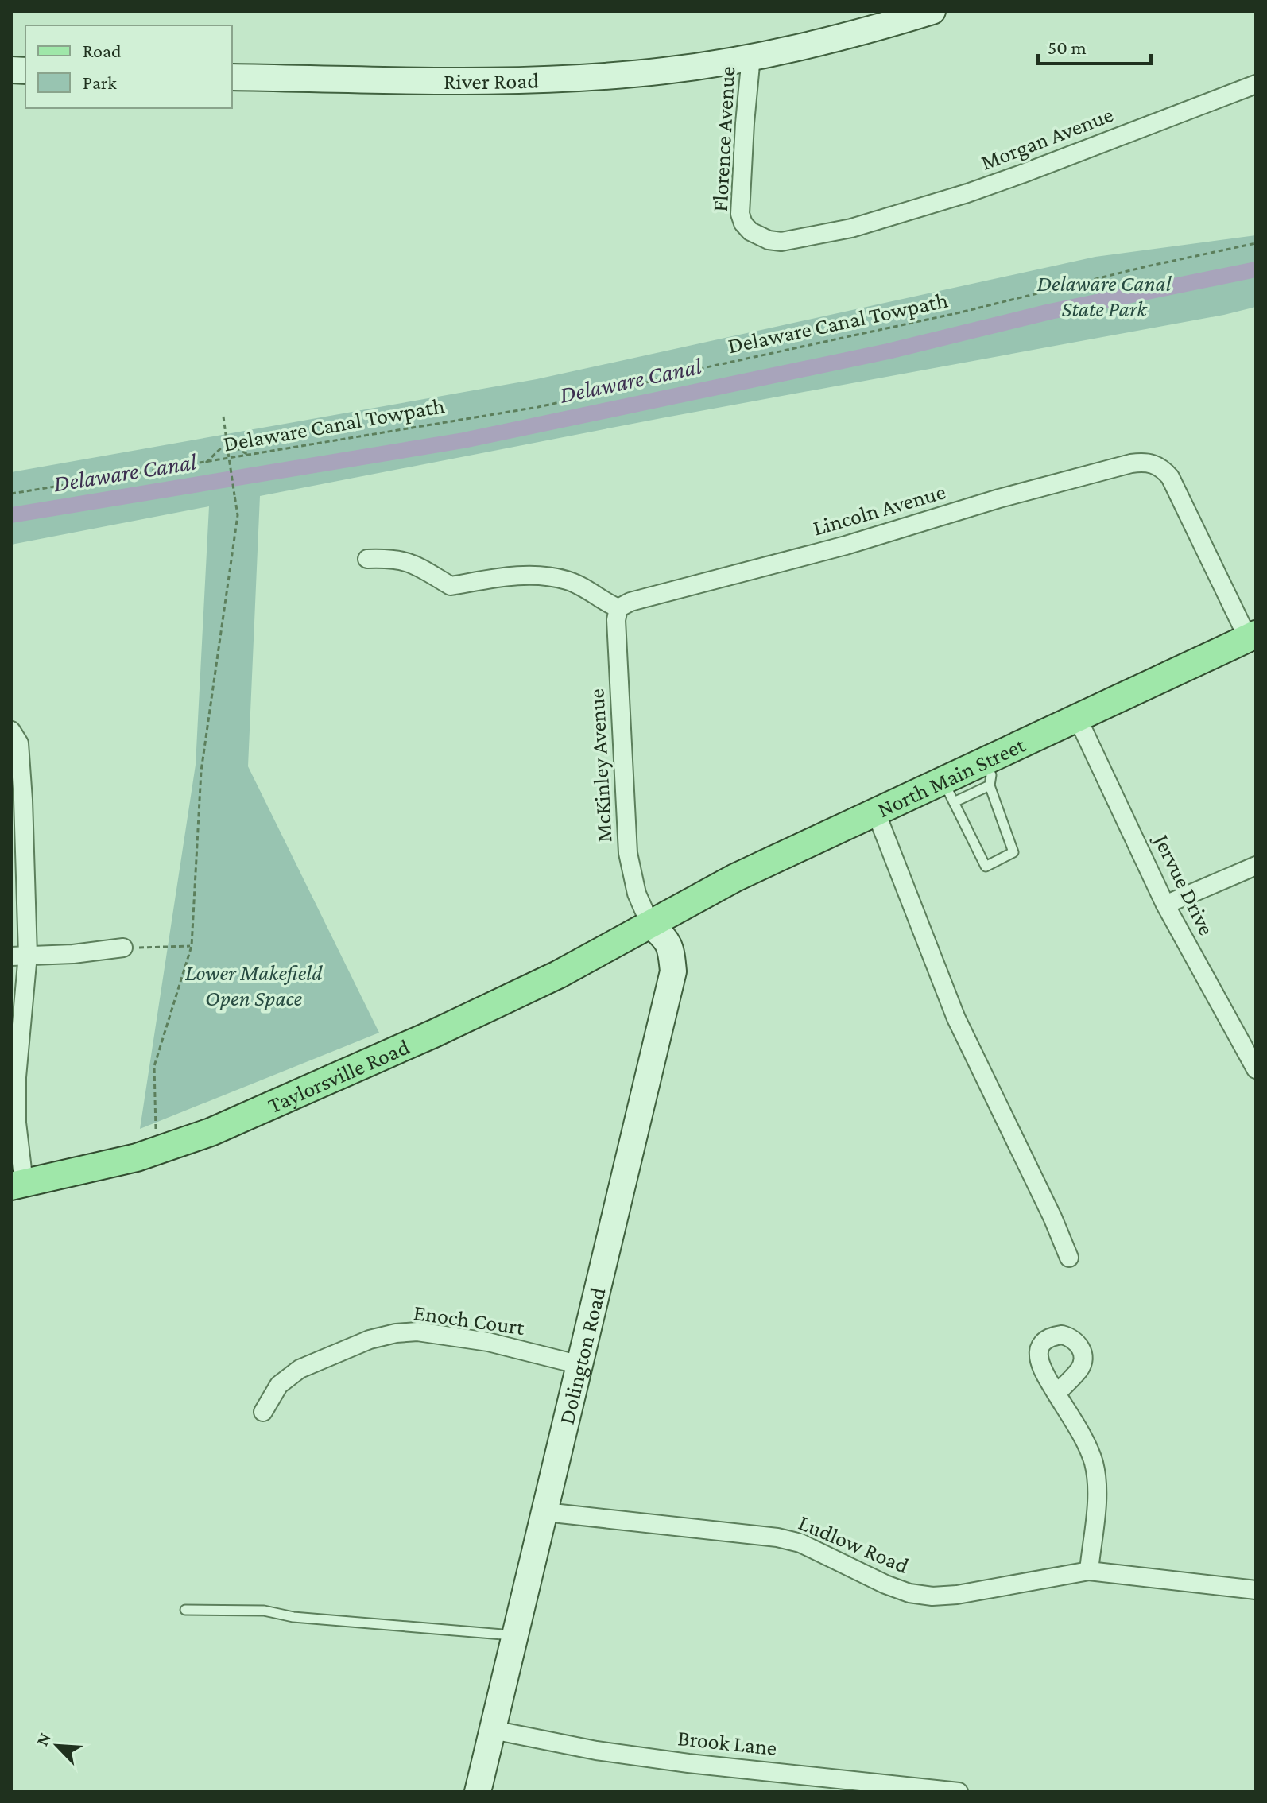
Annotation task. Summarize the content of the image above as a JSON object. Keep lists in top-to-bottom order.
{
  "streets": {
    "main road": ["North Main Street", "Taylorsville Road"],
    "street": [
      "River Road",
      "Morgan Avenue",
      "Florence Avenue",
      "Lincoln Avenue",
      "McKinley Avenue",
      "Jervue Drive",
      "Enoch Court",
      "Dolington Road",
      "Ludlow Road",
      "Brook Lane"
    ],
    "path": ["Delaware Canal Towpath"]
  },
  "crossings": [
    ["River Road", "Florence Avenue"],
    ["Morgan Avenue", "Florence Avenue"],
    ["Lincoln Avenue", "McKinley Avenue"],
    ["Lincoln Avenue", "North Main Street"],
    ["McKinley Avenue", "North Main Street"],
    ["McKinley Avenue", "Taylorsville Road"],
    ["McKinley Avenue", "Dolington Road"],
    ["North Main Street", "Jervue Drive"],
    ["North Main Street", "Taylorsville Road"],
    ["North Main Street", "Dolington Road"],
    ["Taylorsville Road", "Dolington Road"],
    ["Enoch Court", "Dolington Road"],
    ["Dolington Road", "Ludlow Road"],
    ["Dolington Road", "Brook Lane"]
  ],
  "water": ["Delaware Canal"],
  "parks": ["Delaware Canal State Park", "Lower Makefield Open Space"],
  "legend": ["Road", "Park"],
  "scale_bar": "50 m",
  "north": "top left"
}
